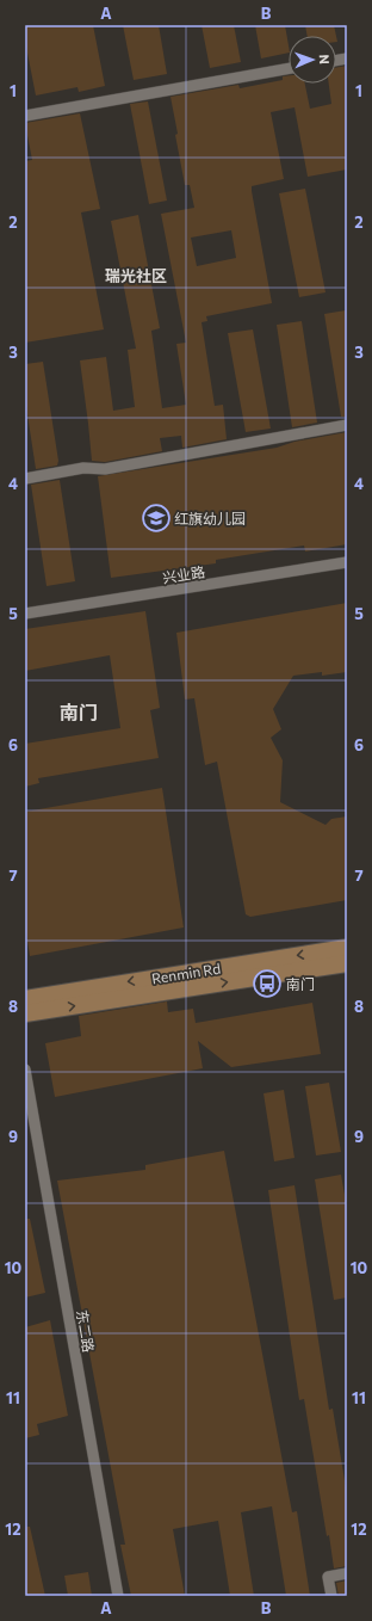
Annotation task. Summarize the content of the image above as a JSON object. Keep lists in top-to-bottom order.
{
  "streets": {
    "main road": ["Renmin Rd"],
    "street": ["兴业路", "东二路"]
  },
  "districts": ["瑞光社区", "南门"],
  "places": {
    "school or university": ["红旗幼儿园"],
    "bus stop": ["南门"]
  },
  "north": "right",
  "grid": {
    "columns": ["A", "B"],
    "rows": [
      "1",
      "2",
      "3",
      "4",
      "5",
      "6",
      "7",
      "8",
      "9",
      "10",
      "11",
      "12"
    ]
  }
}
